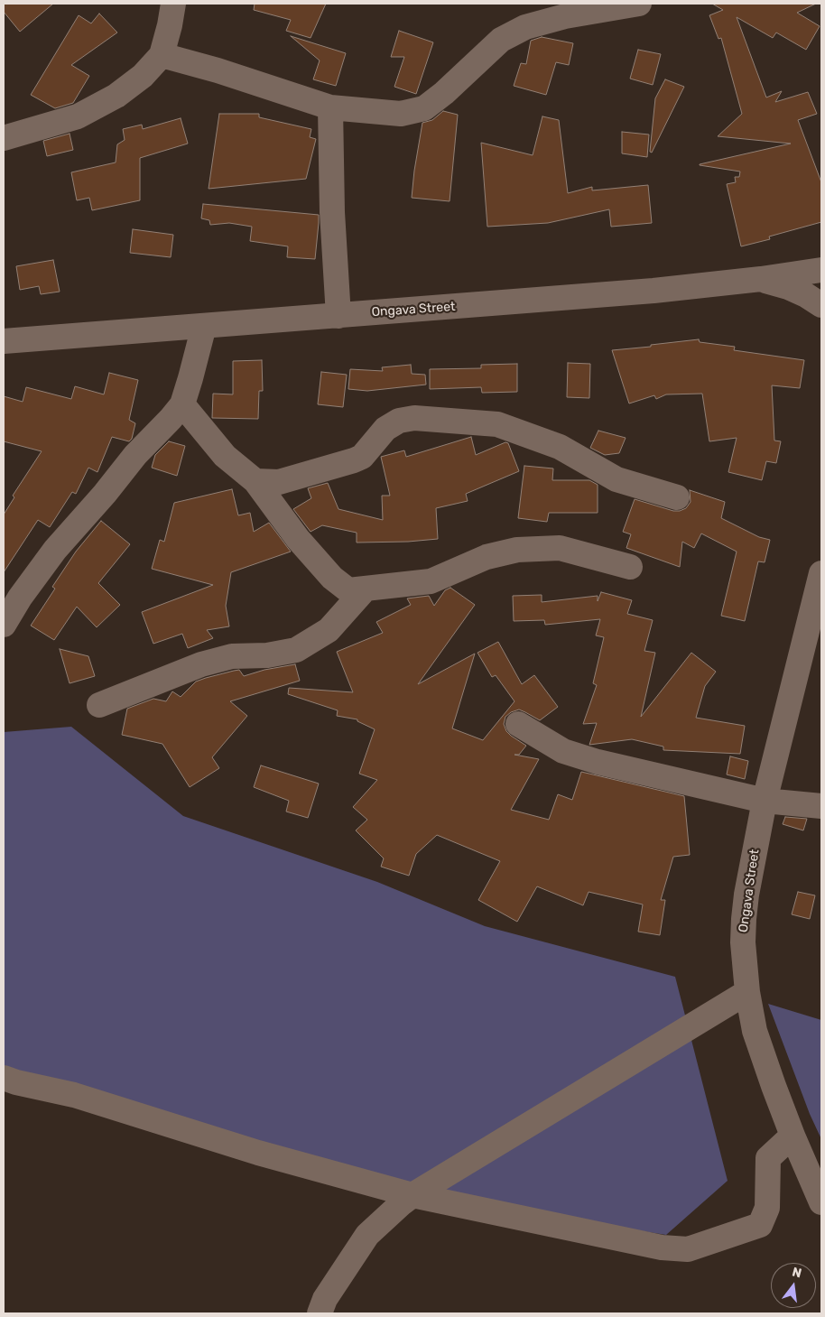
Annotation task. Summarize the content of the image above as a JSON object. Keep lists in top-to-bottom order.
{
  "streets": {
    "street": ["Ongava Street"]
  },
  "north": "top"
}
